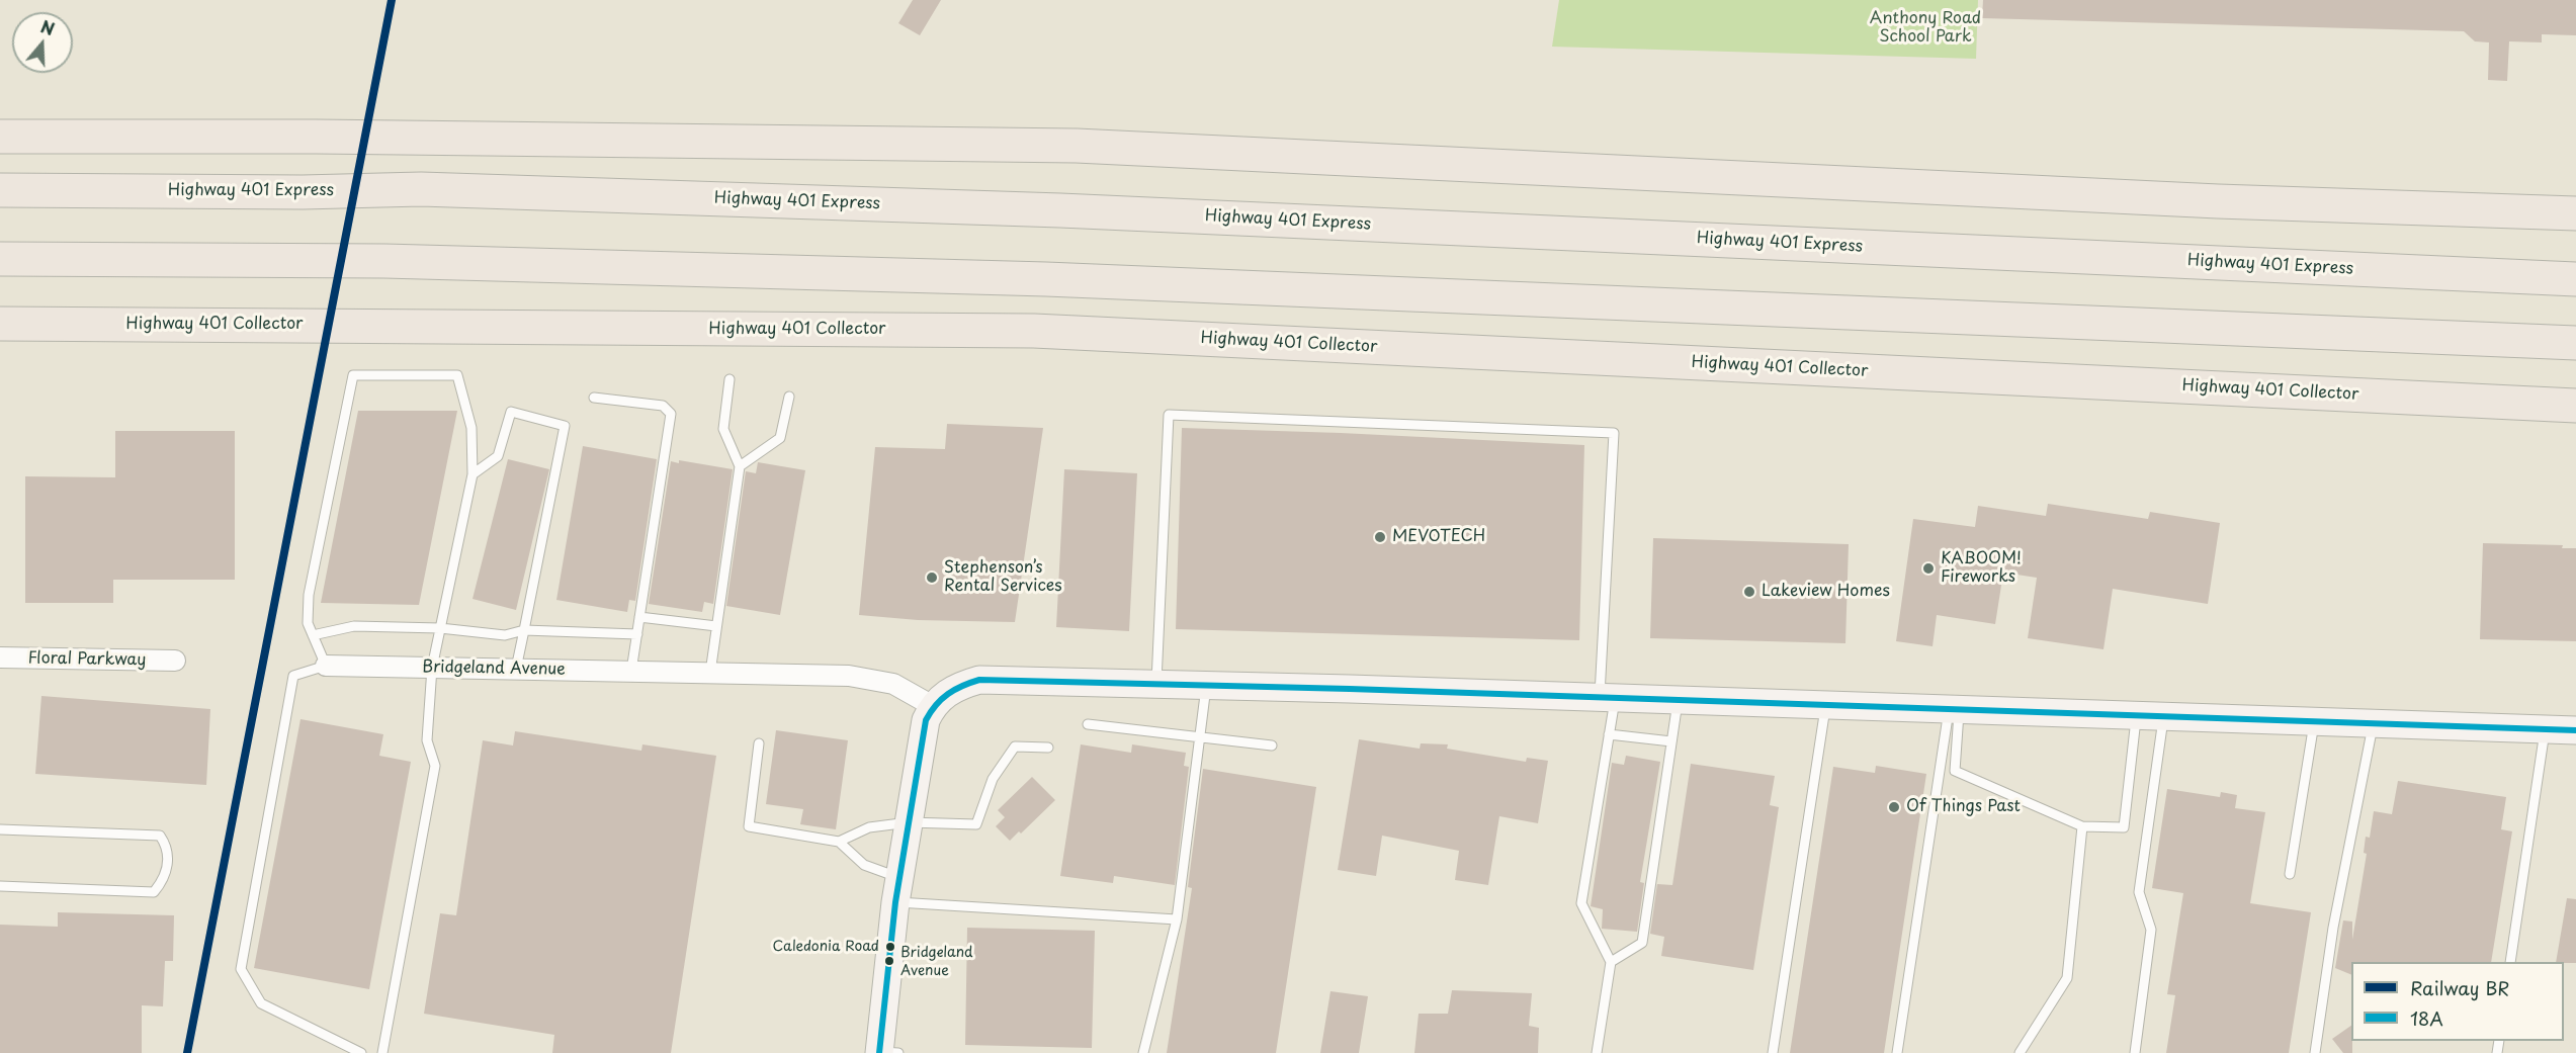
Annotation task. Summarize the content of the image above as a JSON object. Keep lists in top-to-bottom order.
{
  "streets": {
    "highway": ["Highway 401 Express", "Highway 401 Collector"],
    "street": ["Floral Parkway", "Bridgeland Avenue"]
  },
  "parks": ["Anthony Road School Park"],
  "places": [
    "MEVOTECH",
    "KABOOM! Fireworks",
    "Stephenson’s Rental Services",
    "Lakeview Homes",
    "Of Things Past",
    "Caledonia Road",
    "Bridgeland Avenue"
  ],
  "lines": ["rail line BR", "transit line 18A"],
  "legend": ["Railway BR", "18A"],
  "north": "top"
}
